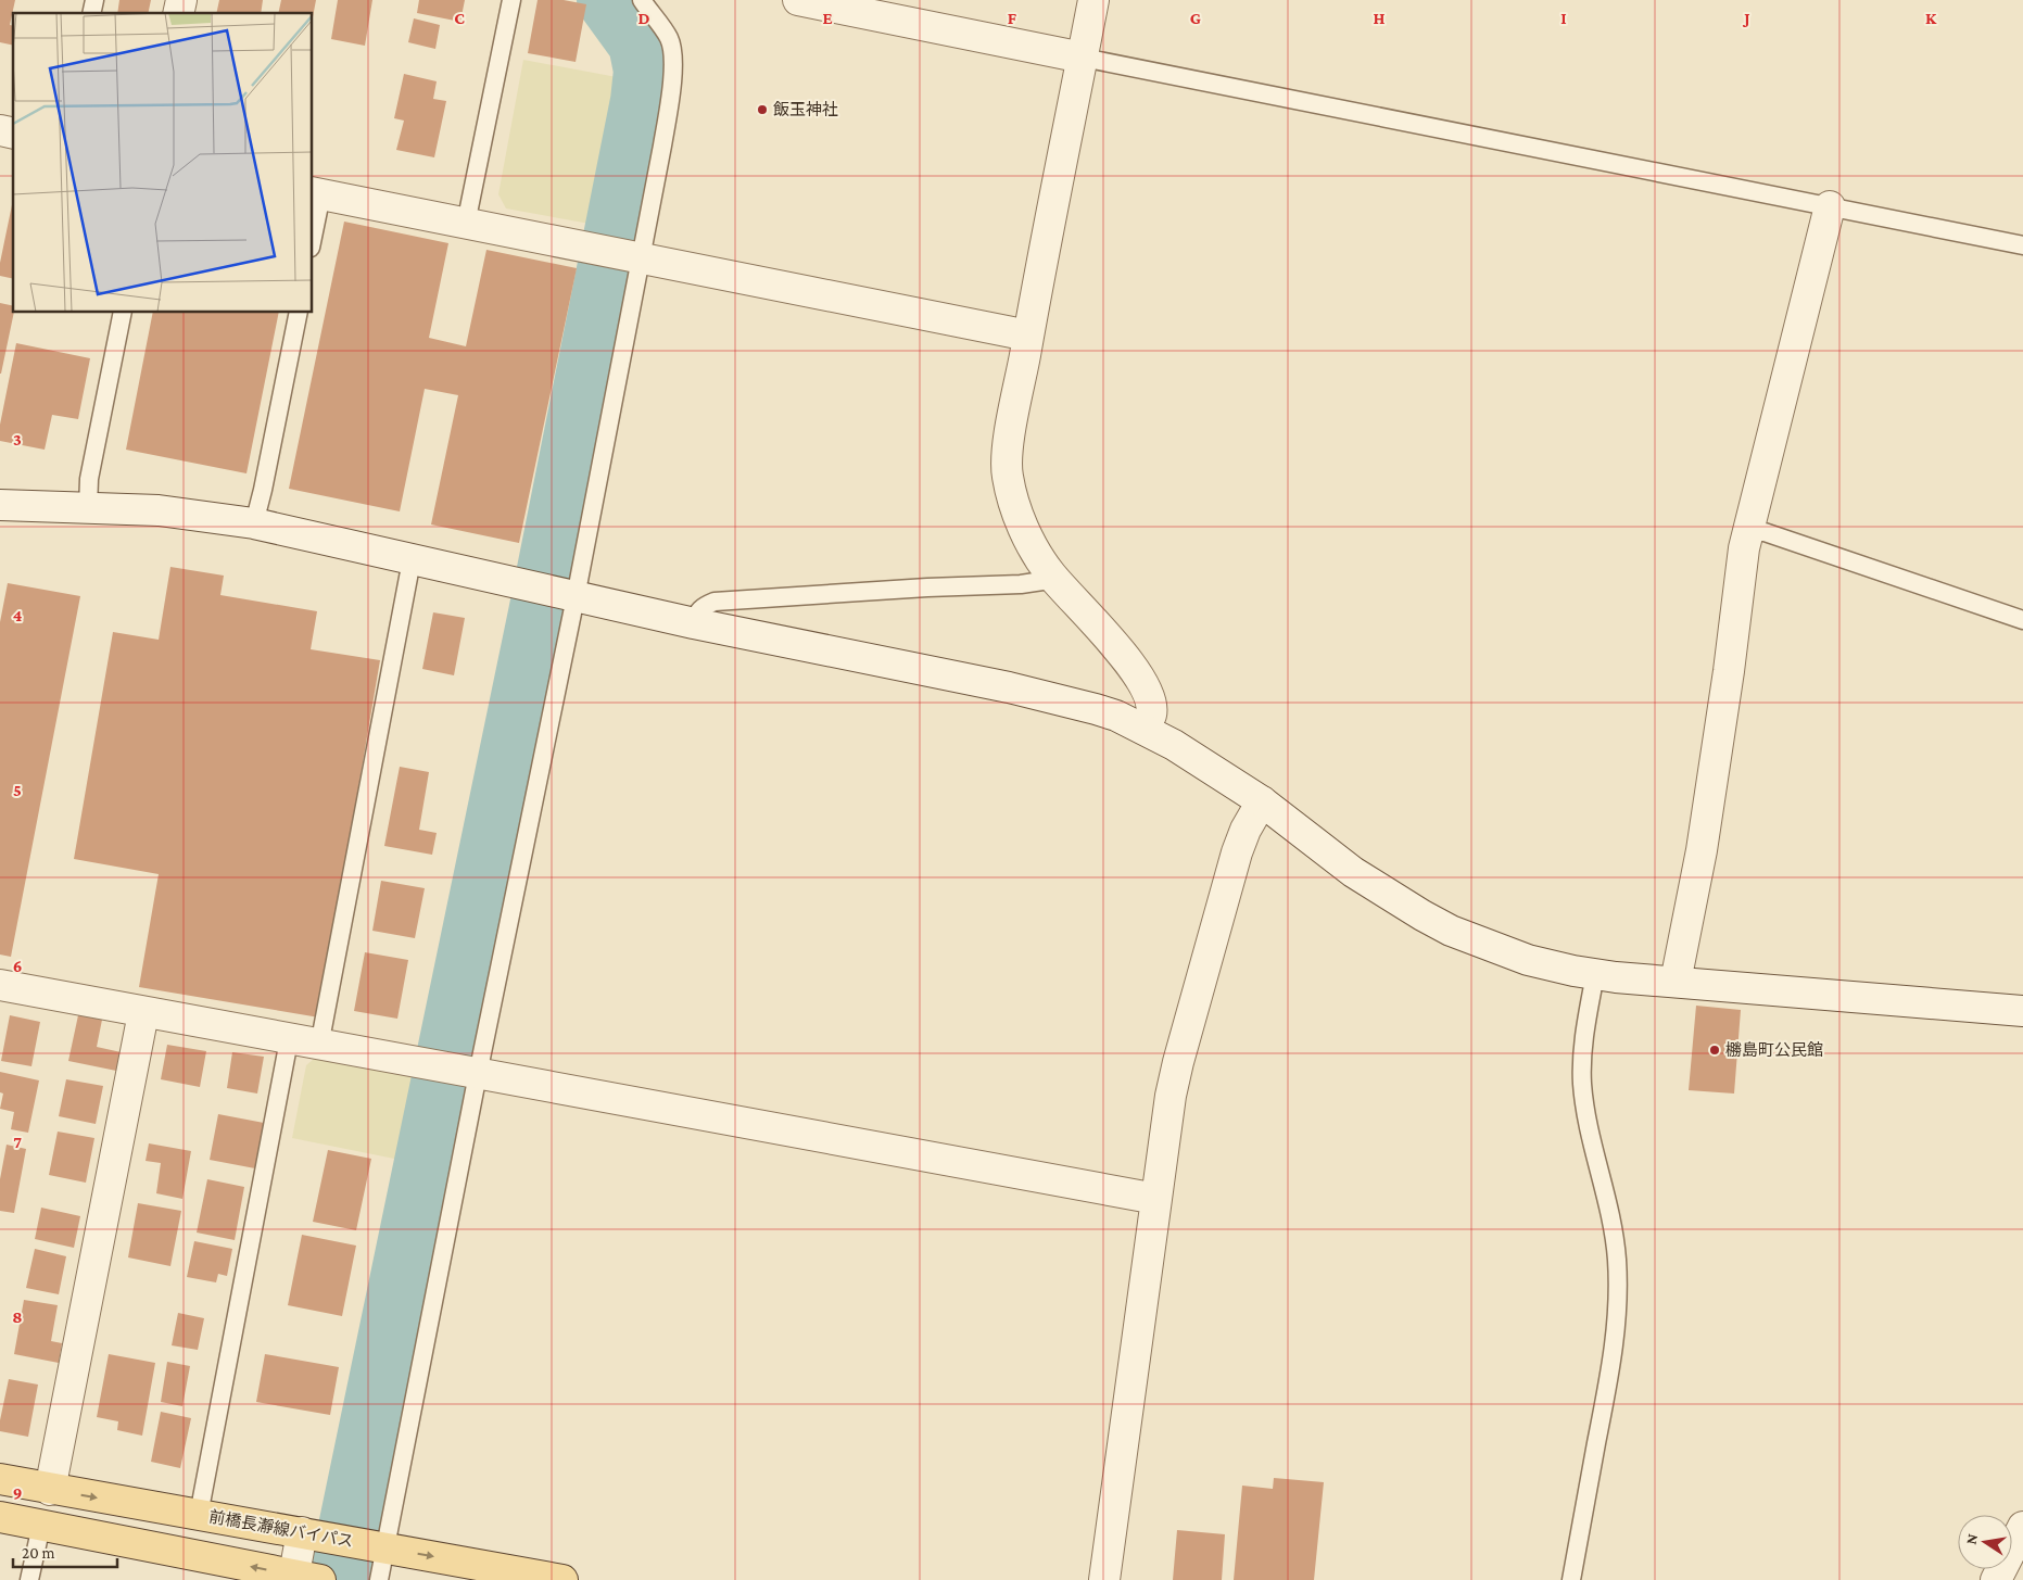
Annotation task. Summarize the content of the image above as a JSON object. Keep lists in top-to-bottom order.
{
  "streets": {
    "main road": ["前橋長瀞線バイパス"]
  },
  "places": ["飯玉神社", "橳島町公民館"],
  "scale_bar": "20 m",
  "north": "left",
  "grid": {
    "columns": [
      "C",
      "D",
      "E",
      "F",
      "G",
      "H",
      "I",
      "J",
      "K"
    ],
    "rows": [
      "3",
      "4",
      "5",
      "6",
      "7",
      "8",
      "9"
    ]
  }
}
